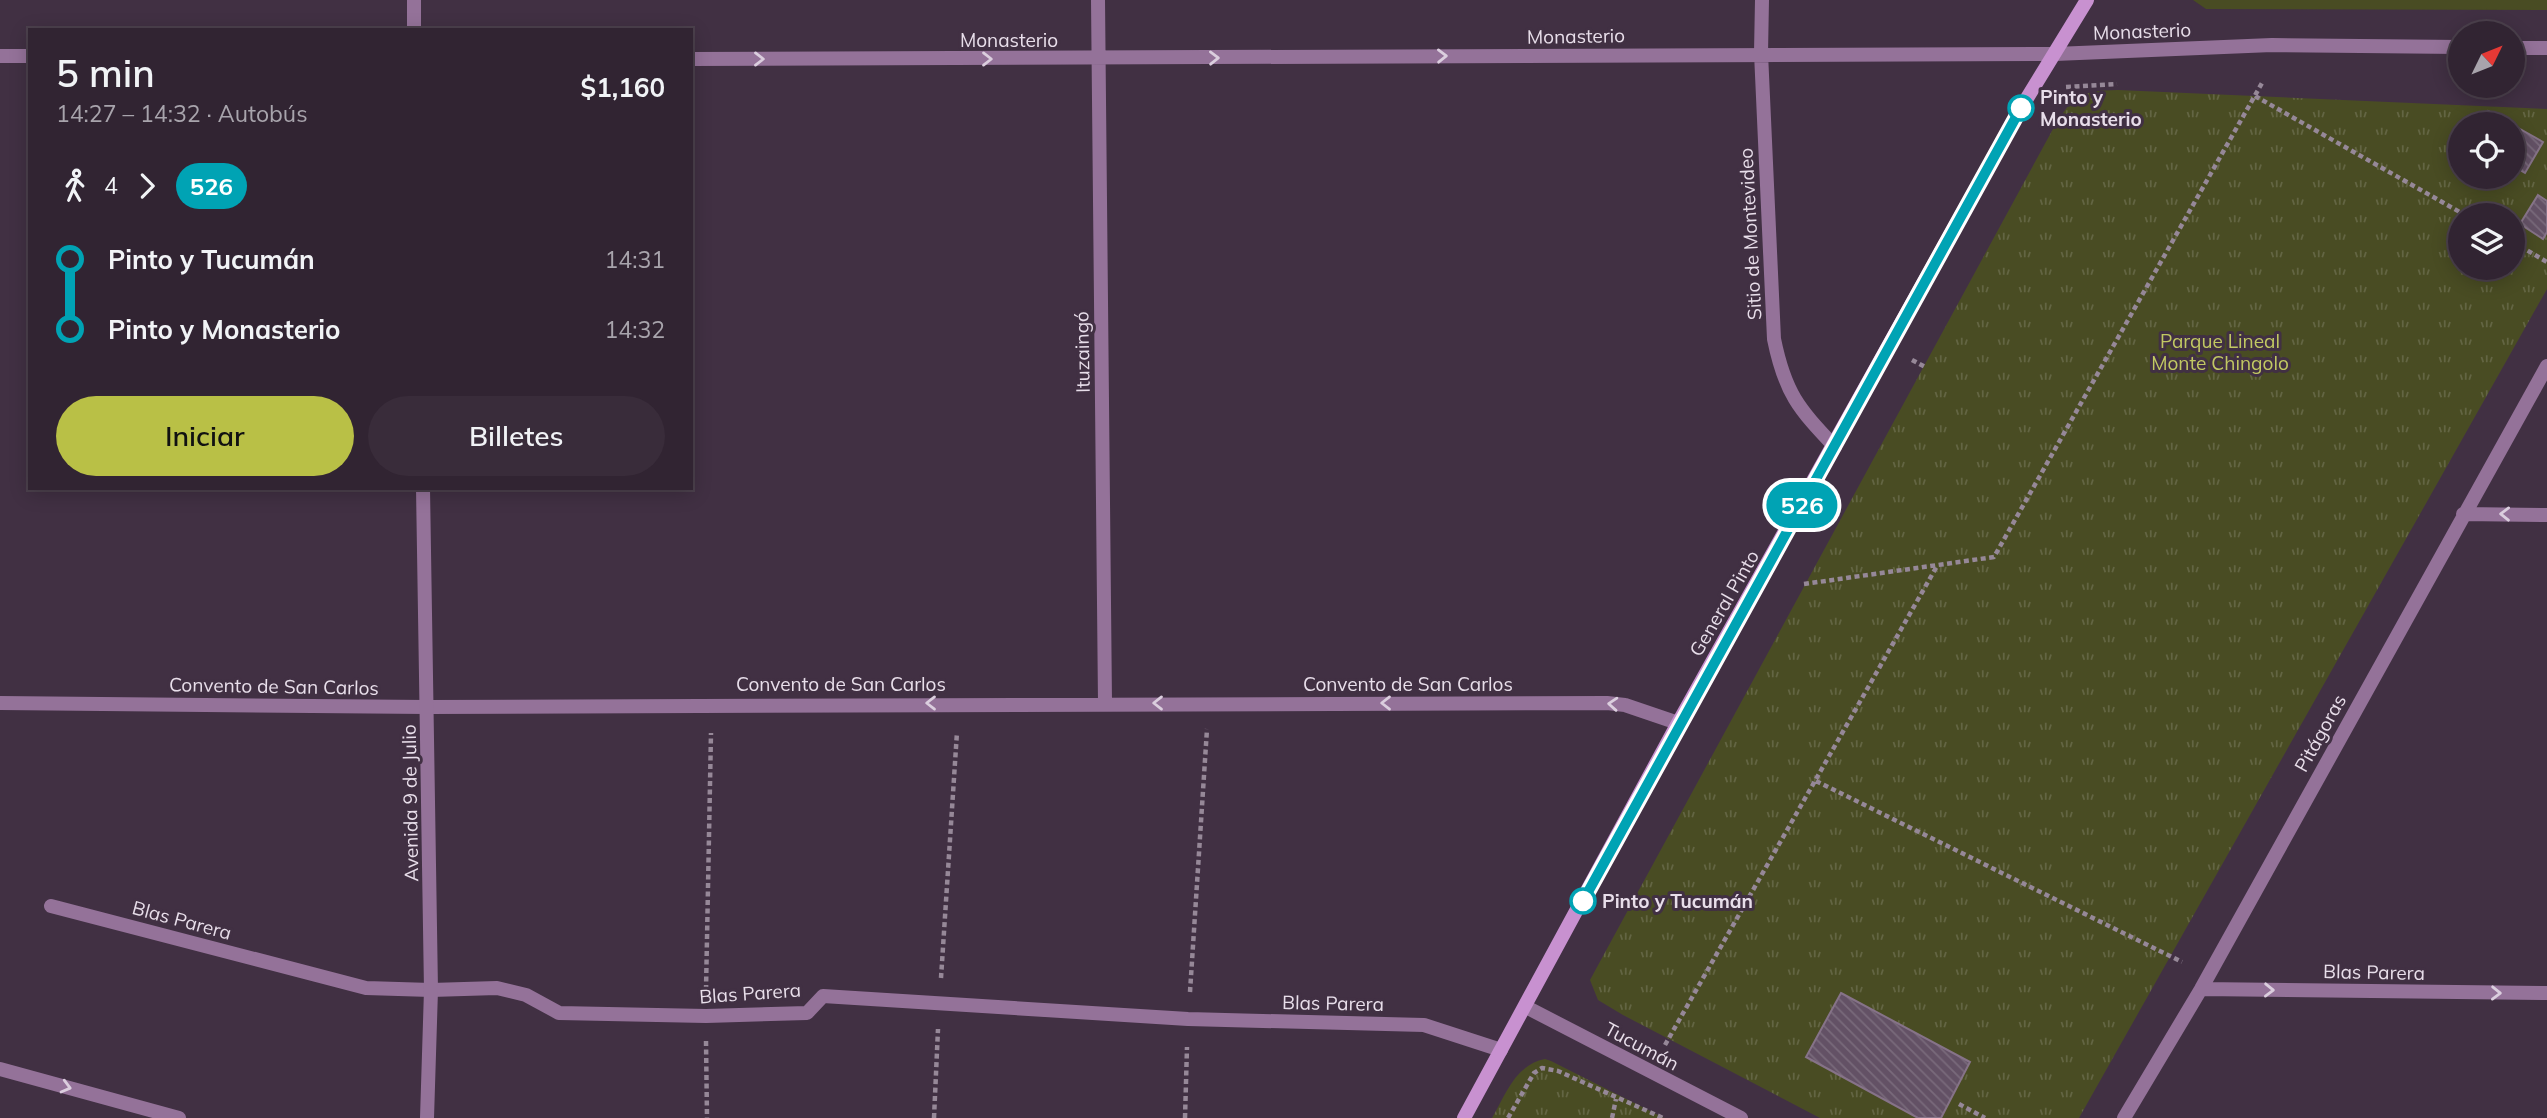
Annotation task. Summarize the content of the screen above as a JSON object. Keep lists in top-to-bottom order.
{
  "streets": {
    "main road": ["General Pinto"],
    "street": [
      "Monasterio",
      "Sitio de Montevideo",
      "Ituzaingó",
      "Convento de San Carlos",
      "Pitágoras",
      "Avenida 9 de Julio",
      "Blas Parera",
      "Tucumán"
    ]
  },
  "crossings": [
    ["Monasterio", "Sitio de Montevideo"],
    ["Monasterio", "Ituzaingó"],
    ["Monasterio", "General Pinto"],
    ["Sitio de Montevideo", "General Pinto"],
    ["Ituzaingó", "Convento de San Carlos"],
    ["General Pinto", "Convento de San Carlos"],
    ["General Pinto", "Blas Parera"],
    ["General Pinto", "Tucumán"],
    ["Convento de San Carlos", "Avenida 9 de Julio"],
    ["Pitágoras", "Blas Parera"],
    ["Avenida 9 de Julio", "Blas Parera"]
  ],
  "one_way": ["Monasterio", "Convento de San Carlos"],
  "parks": ["Parque Lineal Monte Chingolo"],
  "places": ["Pinto y Monasterio", "Pinto y Tucumán"],
  "lines": ["bus line 526"],
  "north": "top right",
  "page": {
    "on_map": "526",
    "heading": ["5 min", "14:27 – 14:32 · Autobús", "$1,160"],
    "legs": ["4", "526"],
    "list": [
      {
        "name": "Pinto y Tucumán",
        "value": "14:31"
      },
      {
        "name": "Pinto y Monasterio",
        "value": "14:32"
      }
    ],
    "buttons": ["Iniciar", "Billetes"]
  }
}
